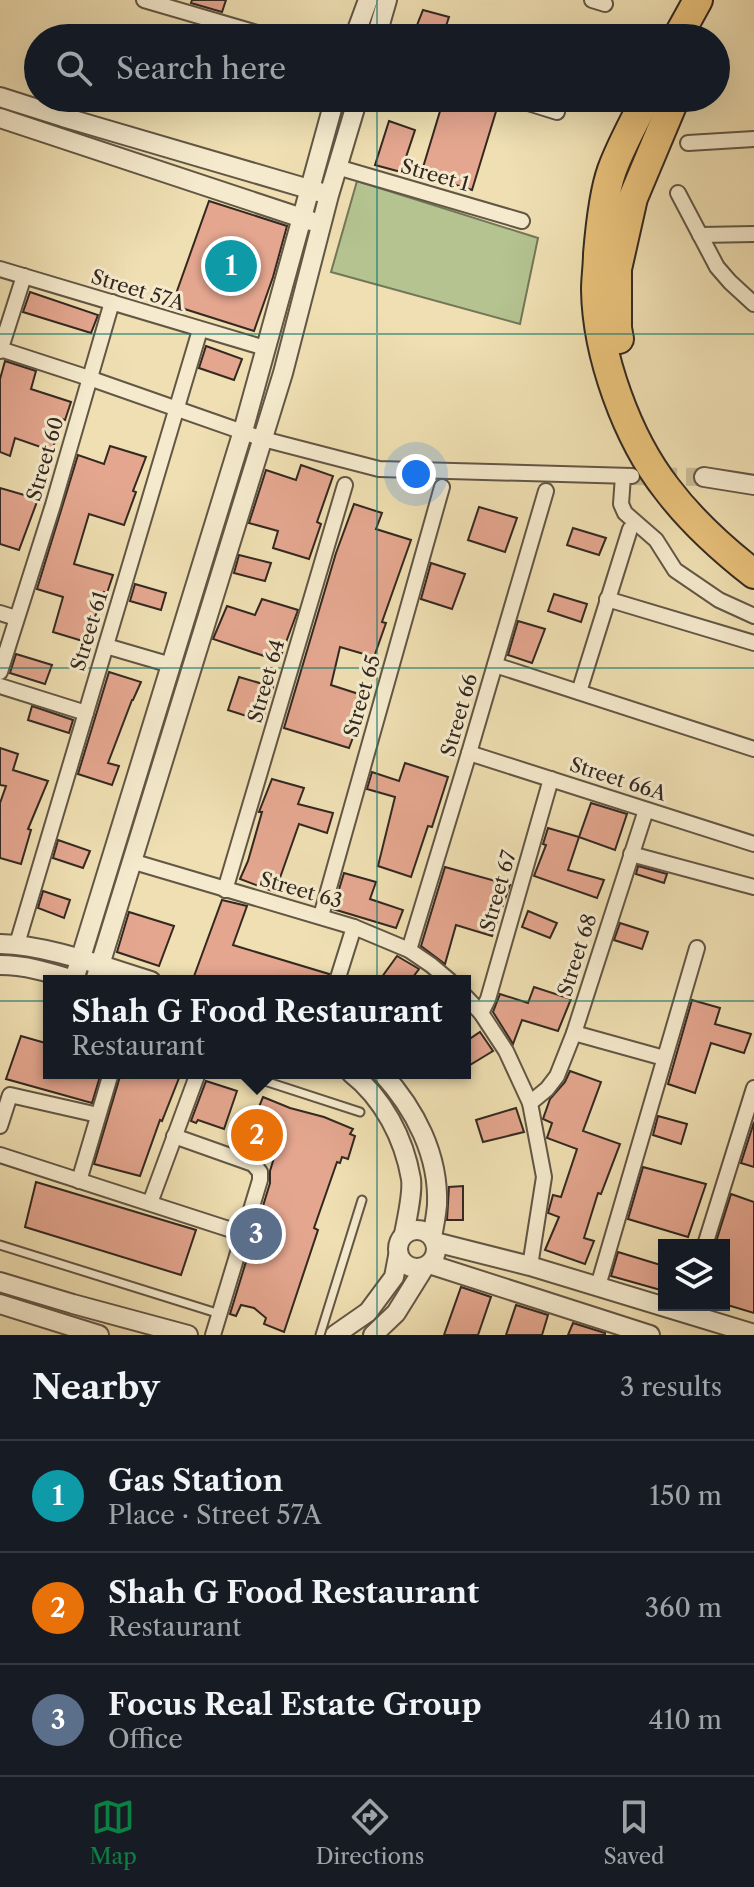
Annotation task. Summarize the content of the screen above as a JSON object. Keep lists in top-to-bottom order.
{
  "streets": {
    "street": [
      "Street 1",
      "Street 57A",
      "Street 60",
      "Street 61",
      "Street 64",
      "Street 65",
      "Street 66",
      "Street 66A",
      "Street 63",
      "Street 67",
      "Street 68"
    ]
  },
  "crossings": [
    ["Street 57A", "Street 60"],
    ["Street 57A", "Street 61"],
    ["Street 64", "Street 63"],
    ["Street 65", "Street 63"],
    ["Street 66", "Street 66A"],
    ["Street 66", "Street 63"],
    ["Street 66A", "Street 67"],
    ["Street 66A", "Street 68"]
  ],
  "page": {
    "search": "Search here",
    "pins": ["1", "2", "3"],
    "popup": ["Shah G Food Restaurant", "Restaurant"],
    "heading": ["Nearby", "3 results"],
    "list": [
      {
        "mark": "1",
        "name": "Gas Station",
        "note": "Place · Street 57A",
        "value": "150 m"
      },
      {
        "mark": "2",
        "name": "Shah G Food Restaurant",
        "note": "Restaurant",
        "value": "360 m"
      },
      {
        "mark": "3",
        "name": "Focus Real Estate Group",
        "note": "Office",
        "value": "410 m"
      }
    ],
    "nav": ["Map", "Directions", "Saved"]
  }
}
